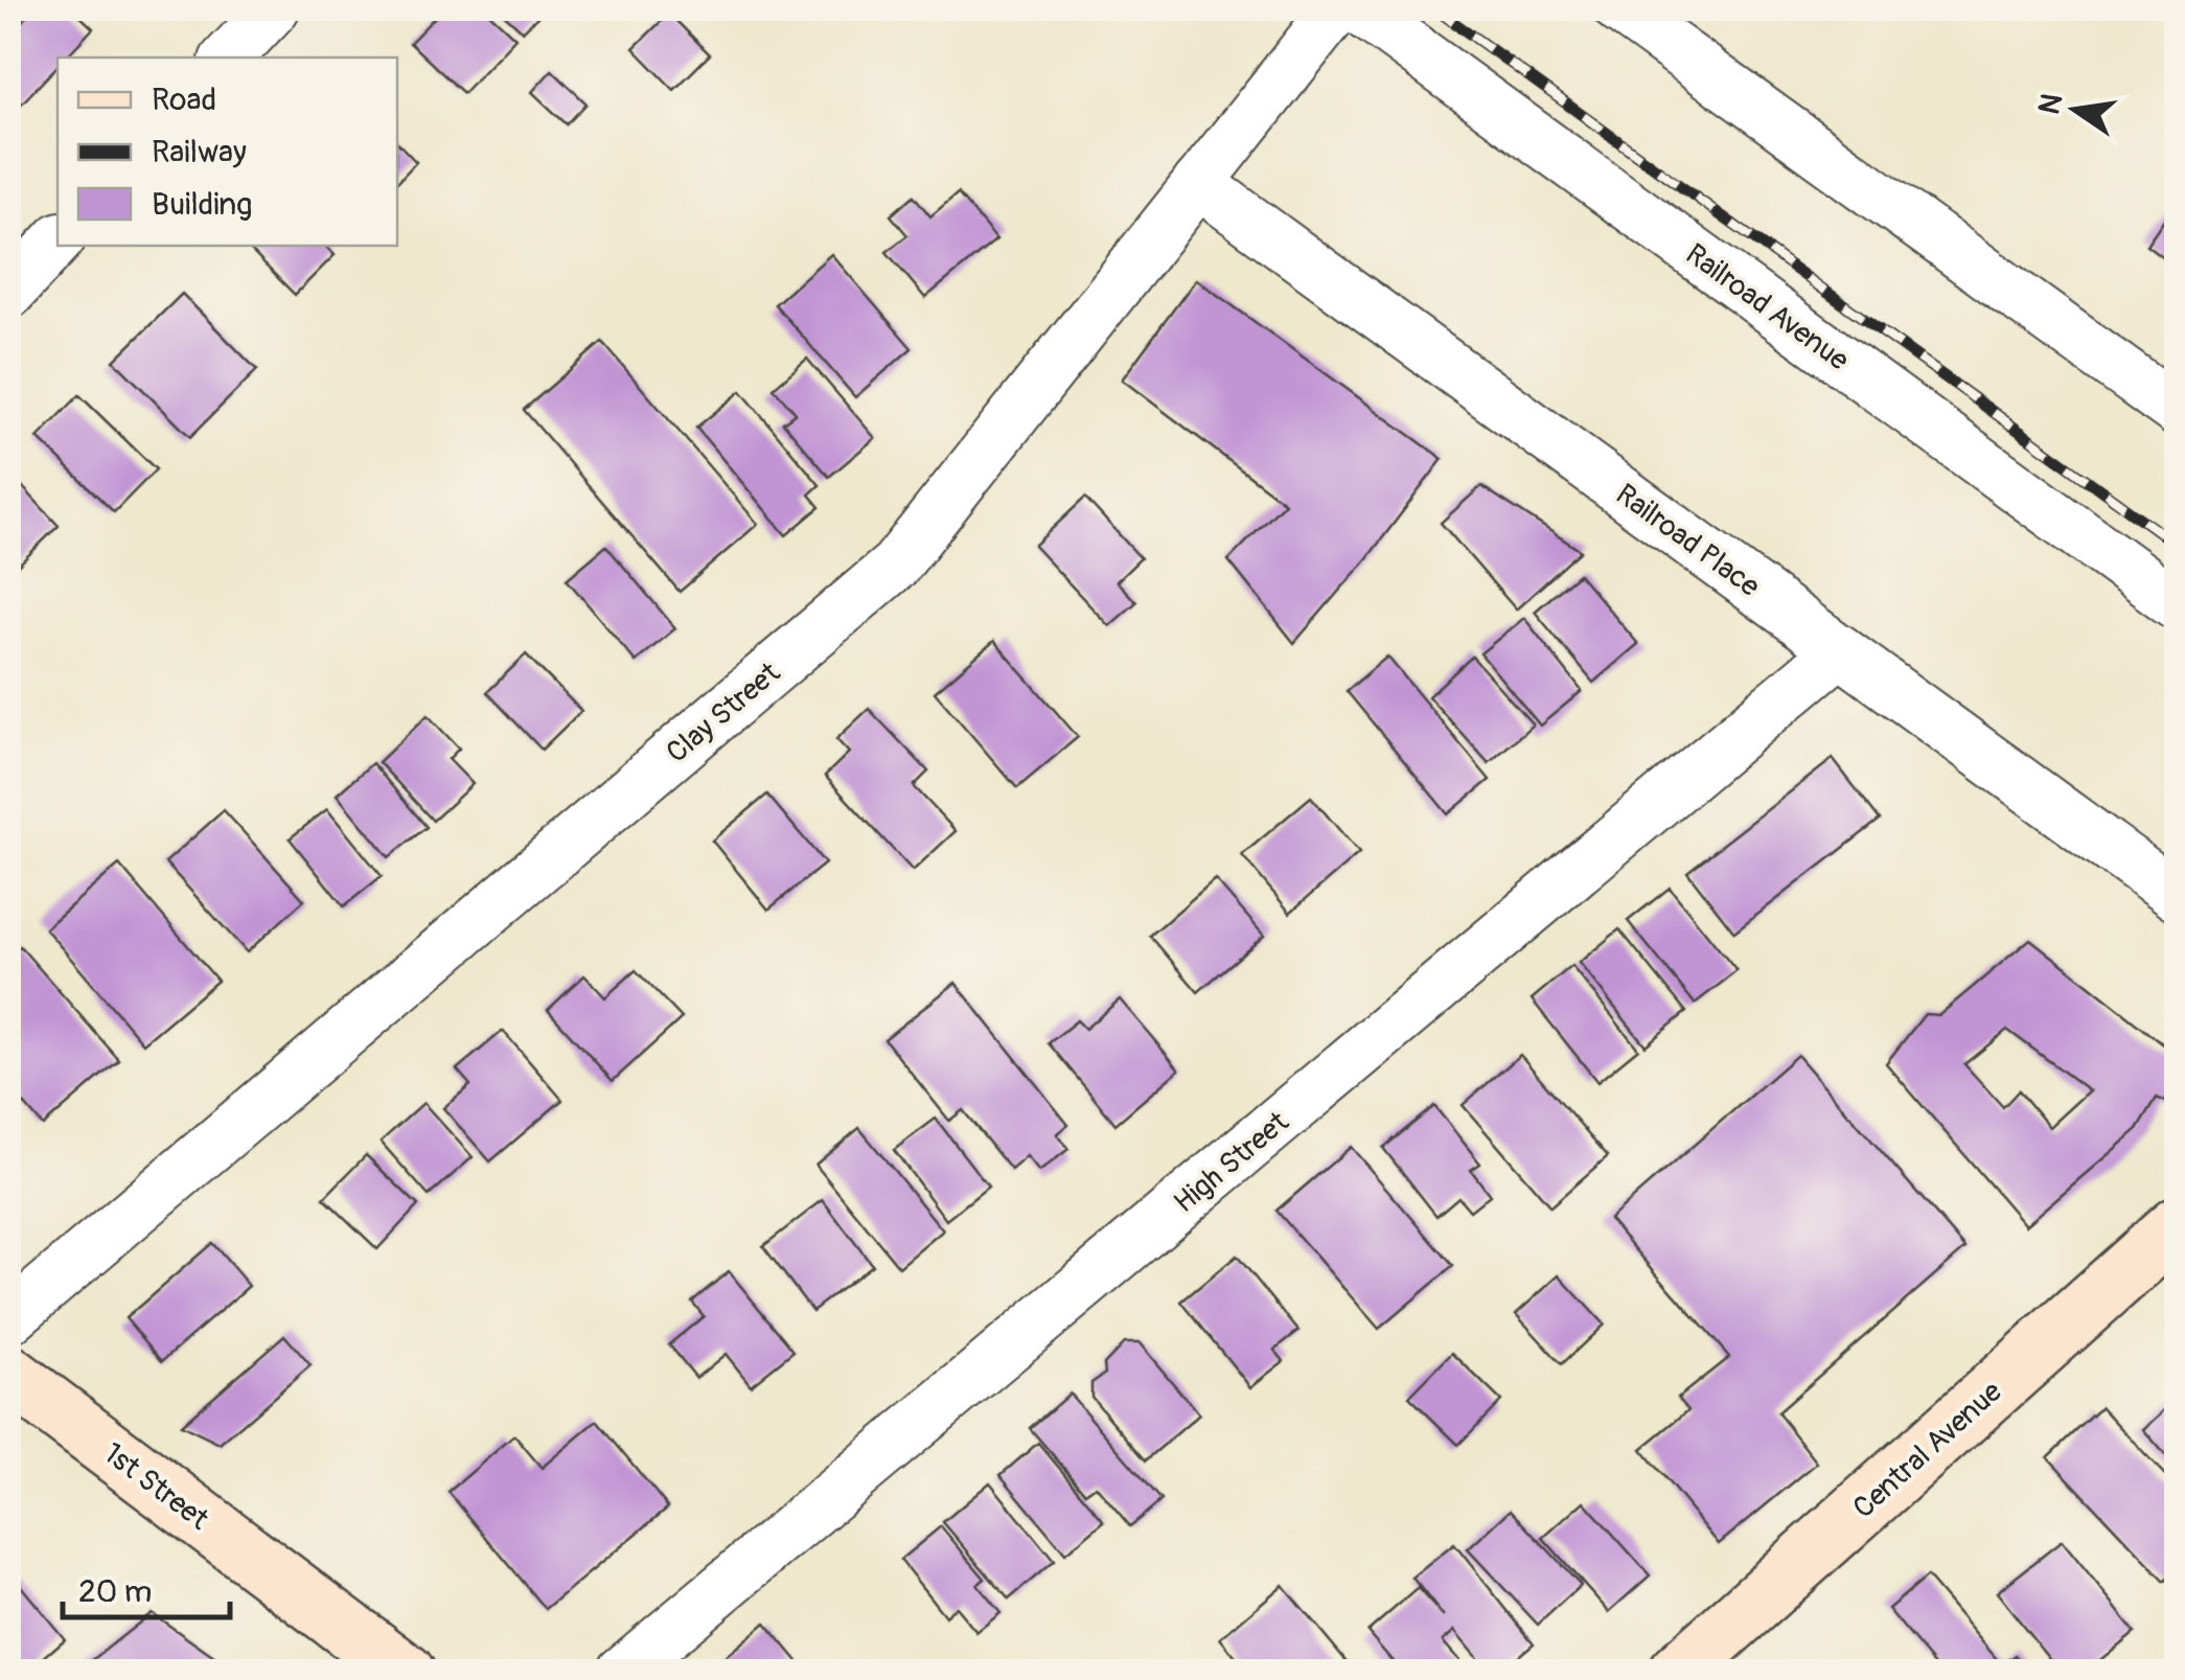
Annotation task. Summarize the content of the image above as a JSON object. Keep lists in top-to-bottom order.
{
  "streets": {
    "street": [
      "Railroad Avenue",
      "Railroad Place",
      "Clay Street",
      "High Street",
      "Central Avenue",
      "1st Street"
    ]
  },
  "crossings": [
    ["Railroad Place", "Clay Street"],
    ["Railroad Place", "High Street"]
  ],
  "legend": ["Road", "Railway", "Building"],
  "scale_bar": "20 m",
  "north": "left"
}
